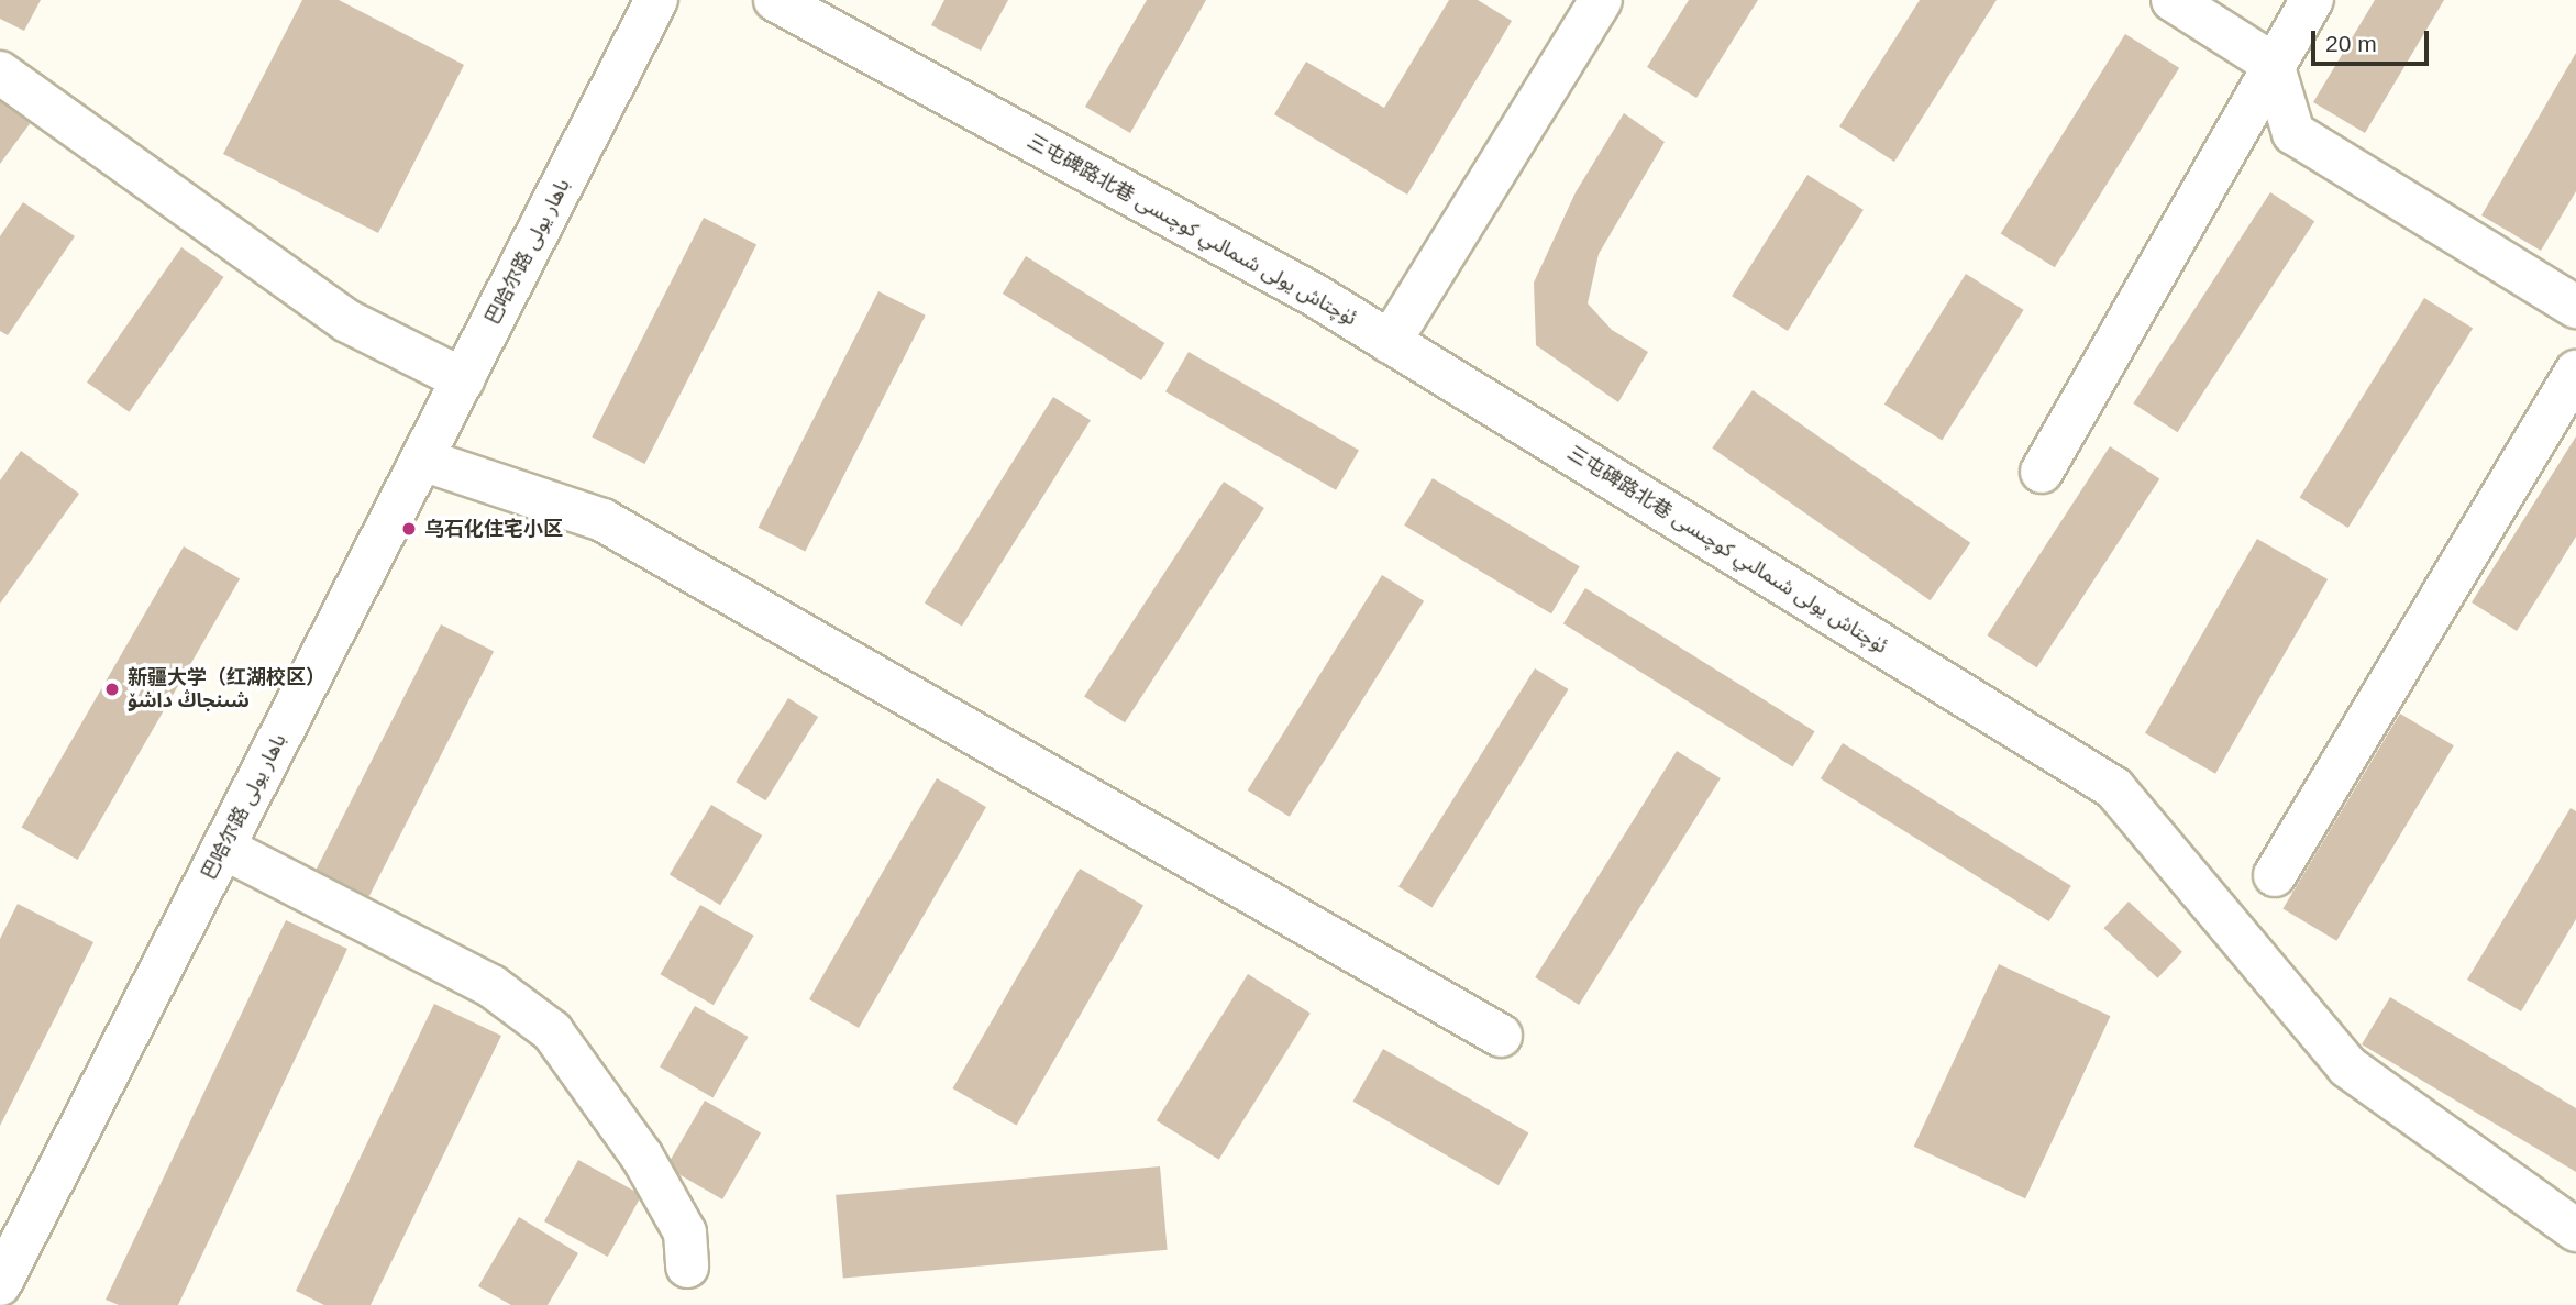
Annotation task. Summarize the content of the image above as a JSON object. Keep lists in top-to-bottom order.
{
  "streets": {
    "street": ["三屯碑路北巷 ئۈچتاش يولى شىمالىي كوچىسى", "巴哈尔路 باھار يولى"]
  },
  "places": ["乌石化住宅小区", "新疆大学（红湖校区） شىنجاڭ داشۆ"],
  "scale_bar": "20 m"
}
